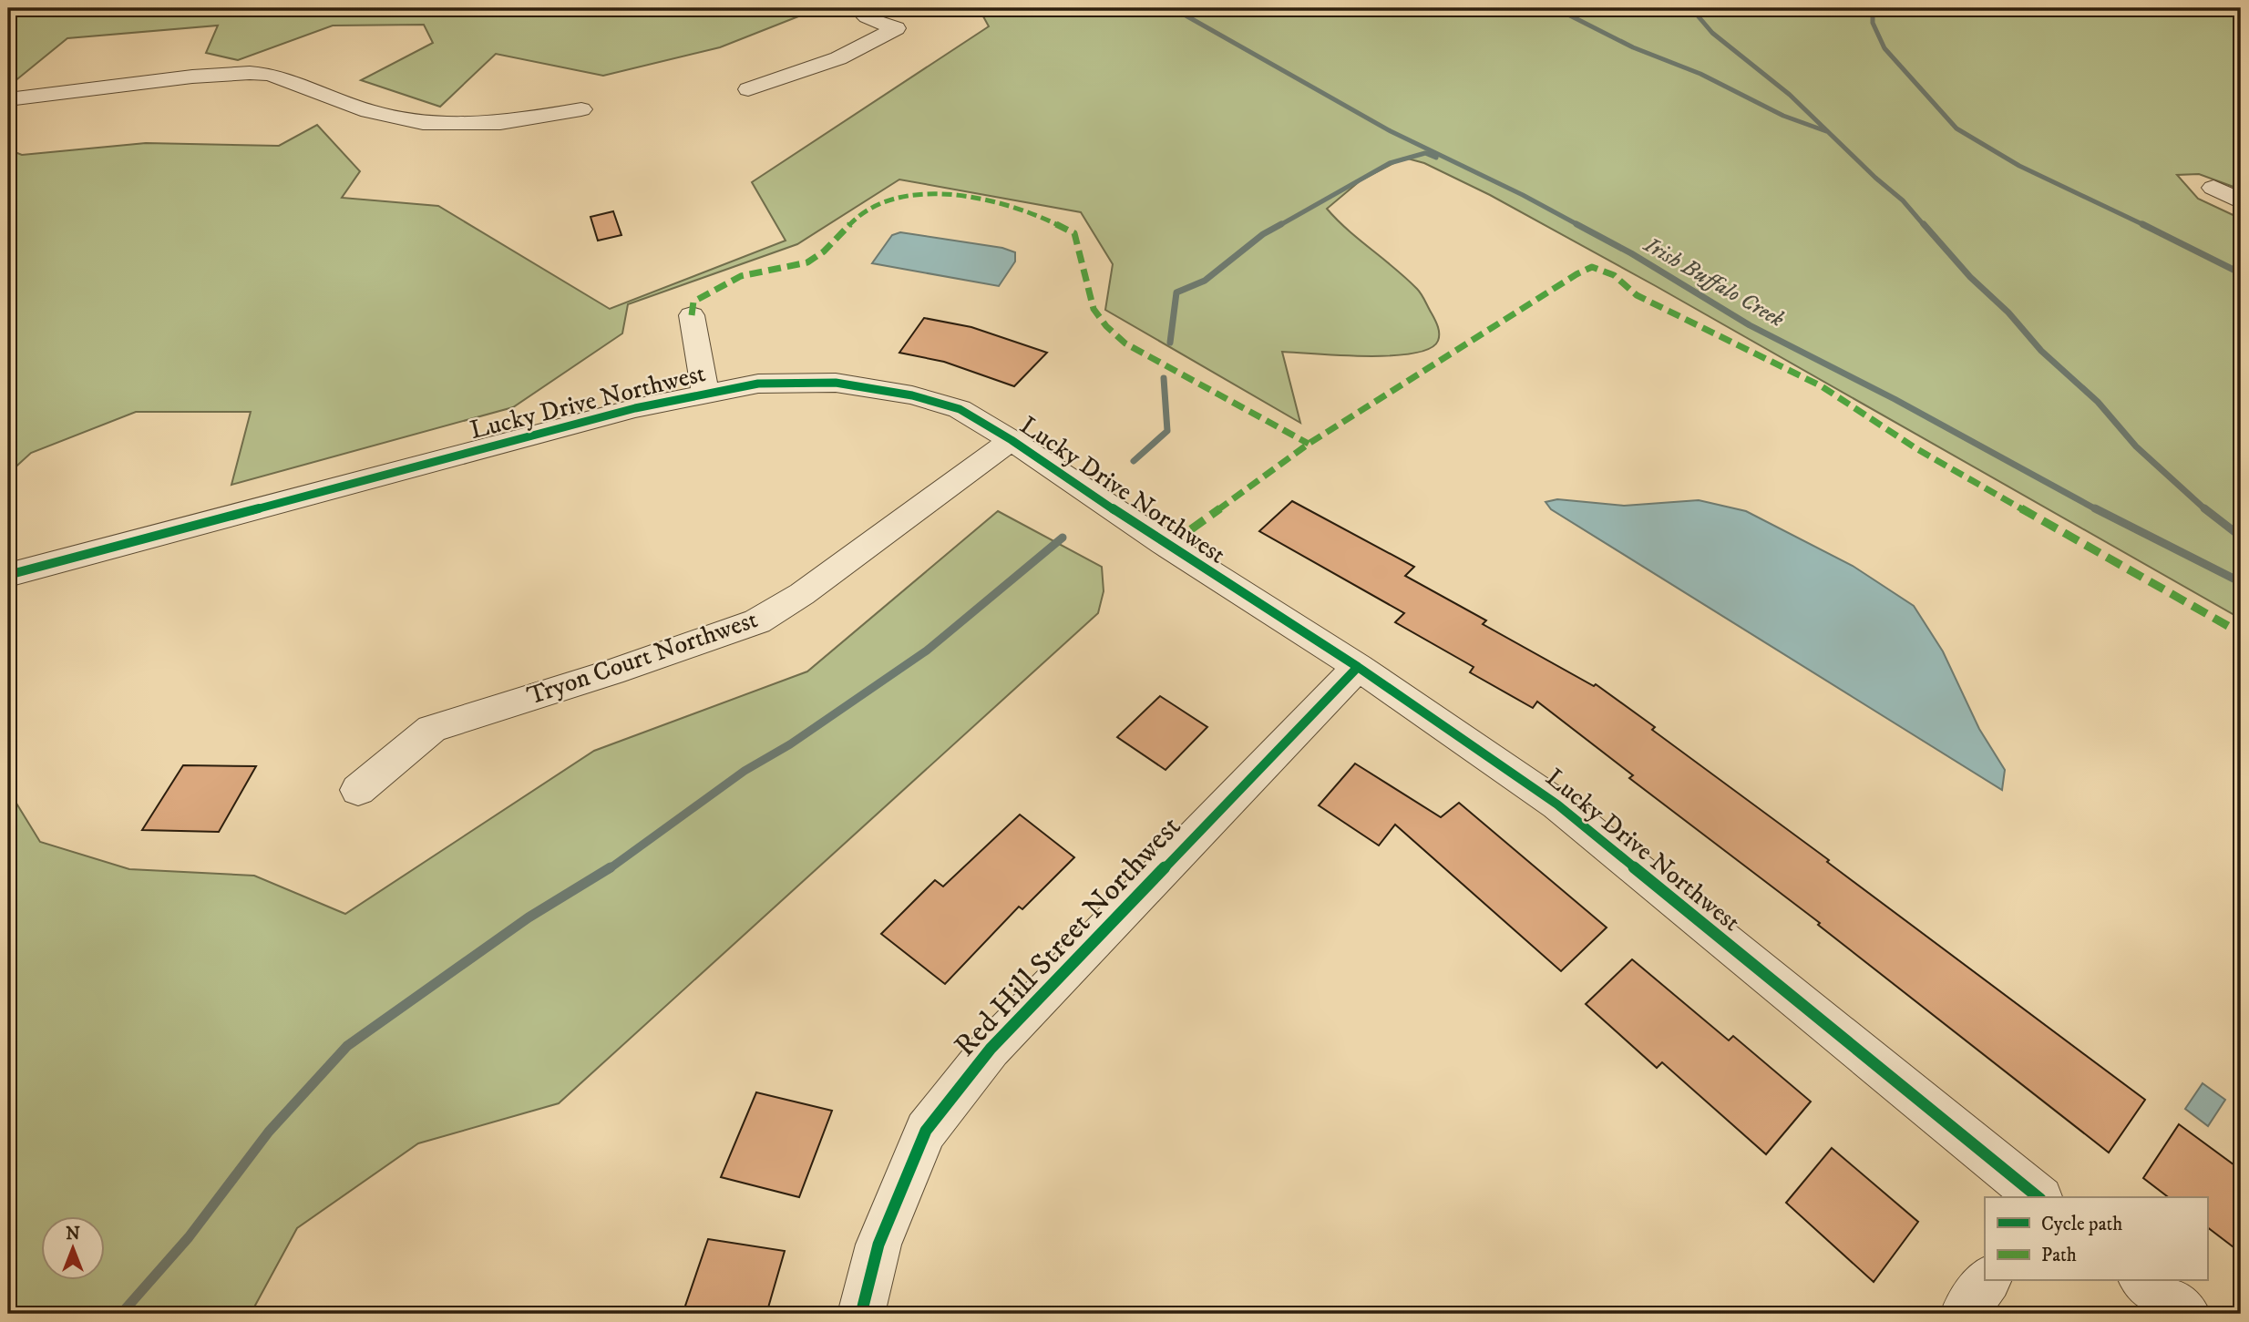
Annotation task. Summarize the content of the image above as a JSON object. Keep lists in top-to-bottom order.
{
  "streets": {
    "street": ["Lucky Drive Northwest", "Tryon Court Northwest", "Red Hill Street Northwest"]
  },
  "crossings": [
    ["Lucky Drive Northwest", "Tryon Court Northwest"],
    ["Lucky Drive Northwest", "Red Hill Street Northwest"]
  ],
  "water": ["Irish Buffalo Creek"],
  "legend": ["Cycle path", "Path"],
  "north": "top"
}
